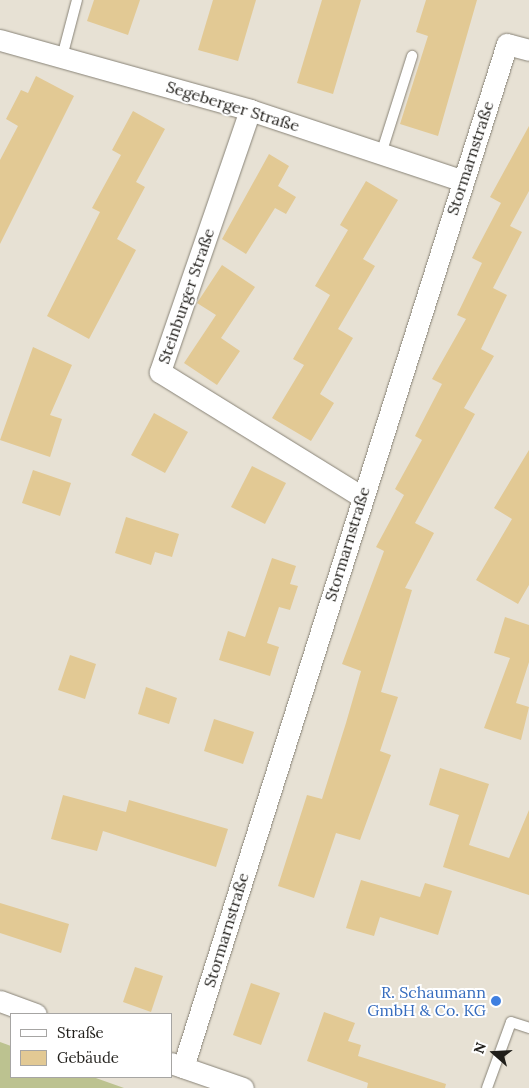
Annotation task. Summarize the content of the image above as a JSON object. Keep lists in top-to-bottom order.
{
  "streets": {
    "street": ["Segeberger Straße", "Stormarnstraße", "Steinburger Straße"]
  },
  "crossings": [
    ["Segeberger Straße", "Stormarnstraße"],
    ["Segeberger Straße", "Steinburger Straße"],
    ["Stormarnstraße", "Steinburger Straße"]
  ],
  "places": ["R. Schaumann GmbH & Co. KG"],
  "legend": ["Straße", "Gebäude"],
  "north": "left"
}
